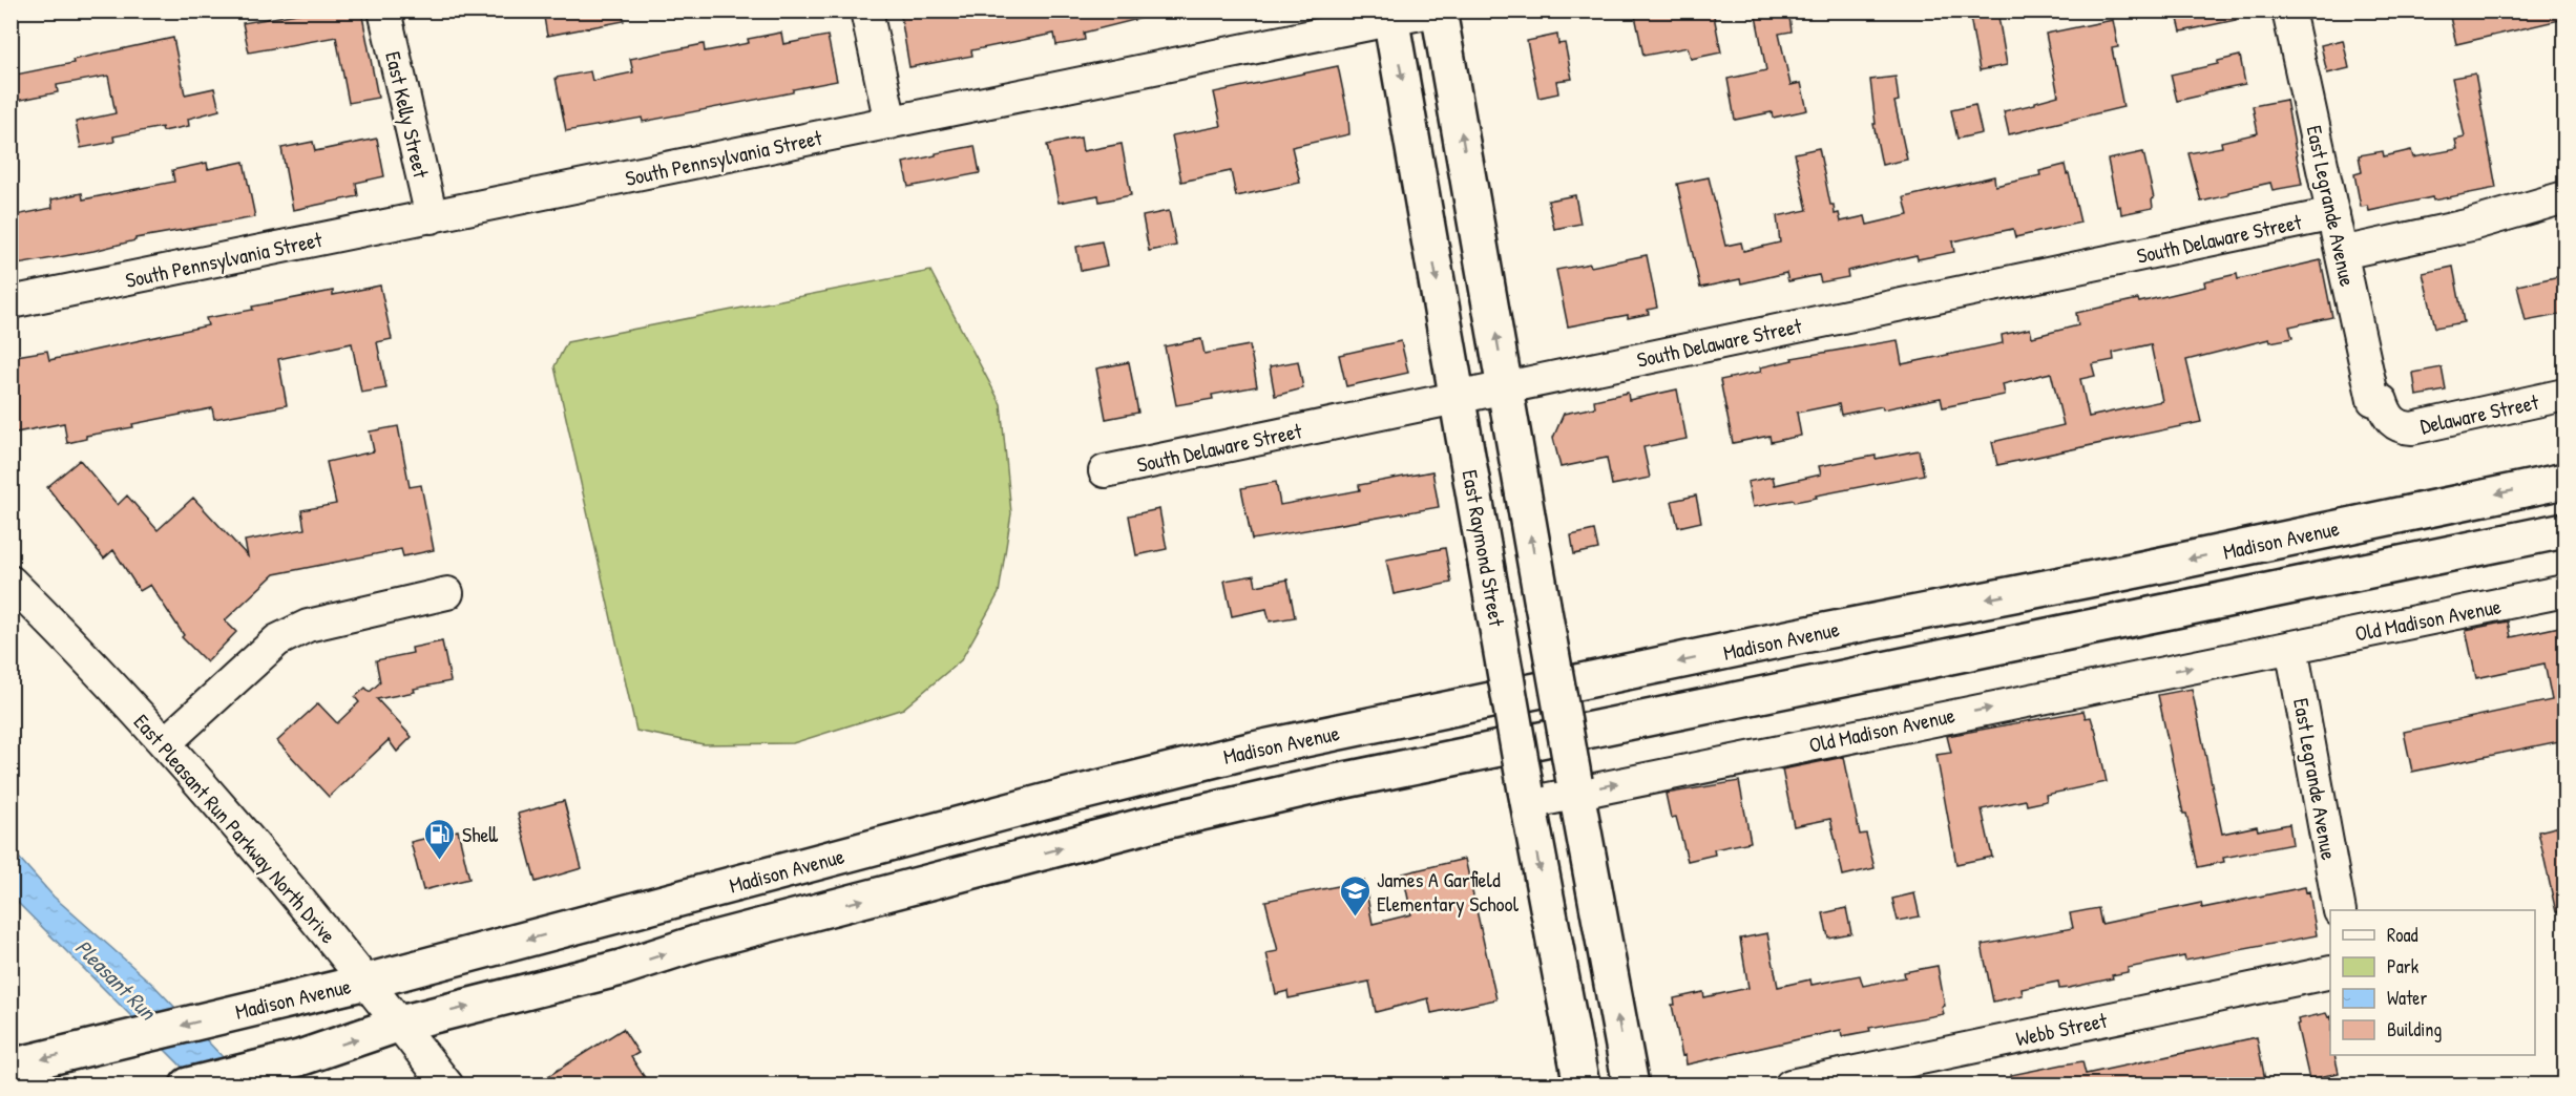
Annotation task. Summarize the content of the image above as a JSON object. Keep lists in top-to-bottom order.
{
  "streets": {
    "main road": ["Madison Avenue", "East Raymond Street"],
    "street": [
      "East Kelly Street",
      "South Pennsylvania Street",
      "East Legrande Avenue",
      "South Delaware Street",
      "Delaware Street",
      "Old Madison Avenue",
      "East Pleasant Run Parkway North Drive",
      "Webb Street"
    ]
  },
  "crossings": [
    ["East Kelly Street", "South Pennsylvania Street"],
    ["South Pennsylvania Street", "East Raymond Street"],
    ["East Legrande Avenue", "South Delaware Street"],
    ["East Legrande Avenue", "Delaware Street"],
    ["East Legrande Avenue", "Old Madison Avenue"],
    ["South Delaware Street", "East Raymond Street"],
    ["Madison Avenue", "East Pleasant Run Parkway North Drive"],
    ["East Raymond Street", "Old Madison Avenue"]
  ],
  "one_way": ["Old Madison Avenue"],
  "water": ["Pleasant Run"],
  "places": {
    "fuel station": ["Shell"],
    "school or university": ["James A Garfield Elementary School"]
  },
  "legend": [
    "Road",
    "Park",
    "Water",
    "Building"
  ]
}
